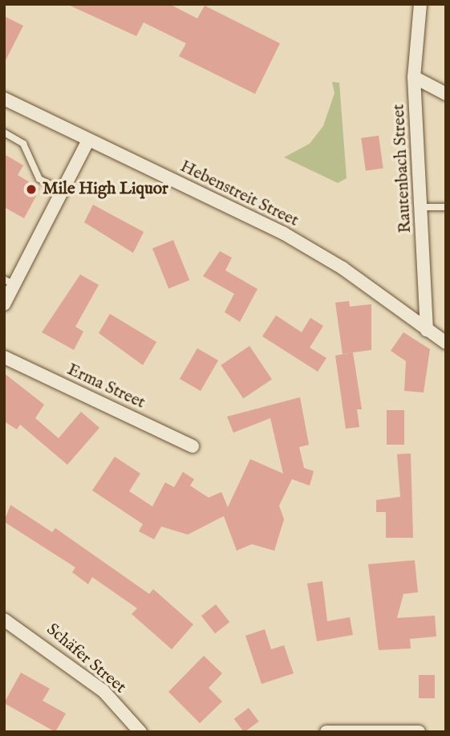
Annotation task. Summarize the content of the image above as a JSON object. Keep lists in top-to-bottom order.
{
  "streets": {
    "street": [
      "Rautenbach Street",
      "Hebenstreit Street",
      "Erma Street",
      "Schäfer Street"
    ]
  },
  "crossings": [
    ["Rautenbach Street", "Hebenstreit Street"]
  ],
  "places": ["Mile High Liquor"]
}
